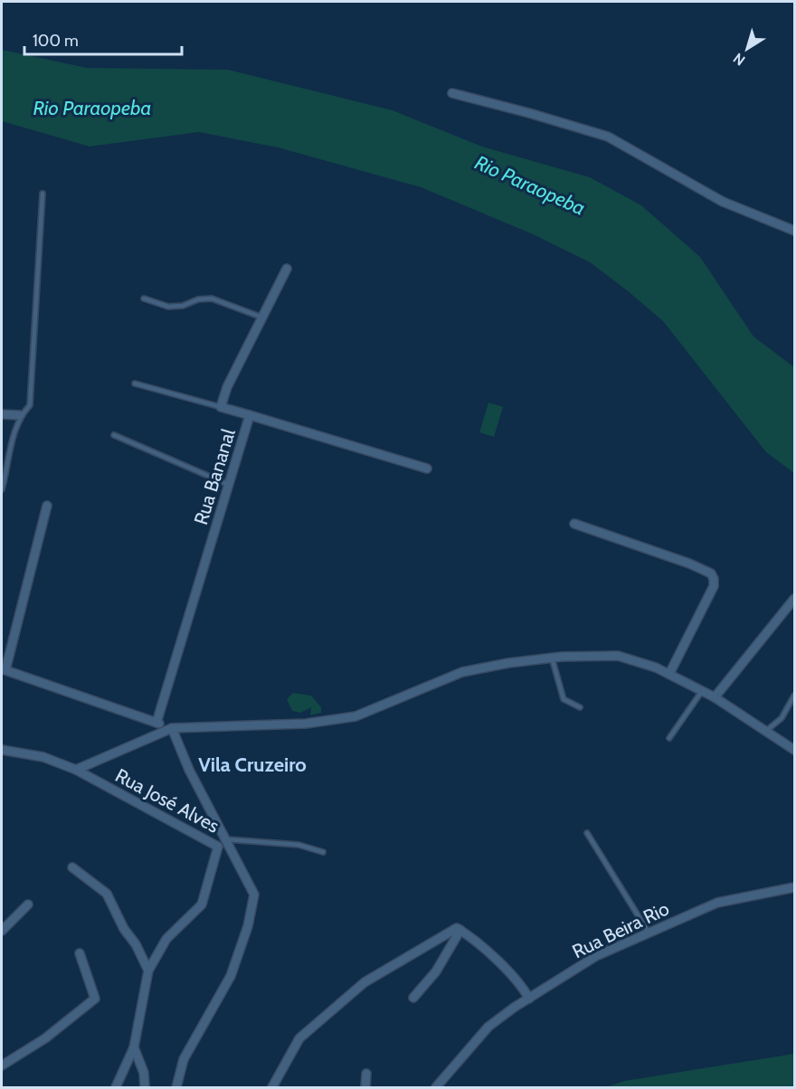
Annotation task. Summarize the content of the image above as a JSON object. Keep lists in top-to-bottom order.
{
  "streets": {
    "street": ["Rua Bananal", "Rua José Alves", "Rua Beira Rio"]
  },
  "districts": ["Vila Cruzeiro"],
  "water": ["Rio Paraopeba"],
  "scale_bar": "100 m",
  "north": "bottom left"
}
